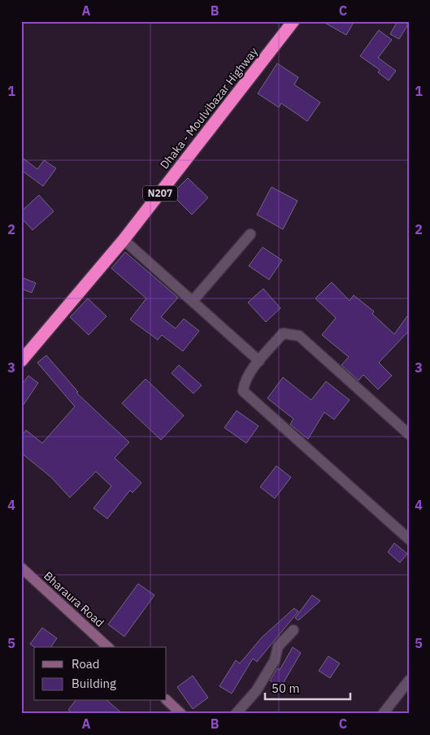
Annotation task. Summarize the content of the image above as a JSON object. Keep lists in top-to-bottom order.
{
  "streets": {
    "highway": ["Dhaka - Moulvibazar Highway", "N207"],
    "main road": ["Bharaura Road"]
  },
  "legend": ["Road", "Building"],
  "scale_bar": "50 m",
  "grid": {
    "columns": ["A", "B", "C"],
    "rows": [
      "1",
      "2",
      "3",
      "4",
      "5"
    ]
  }
}
